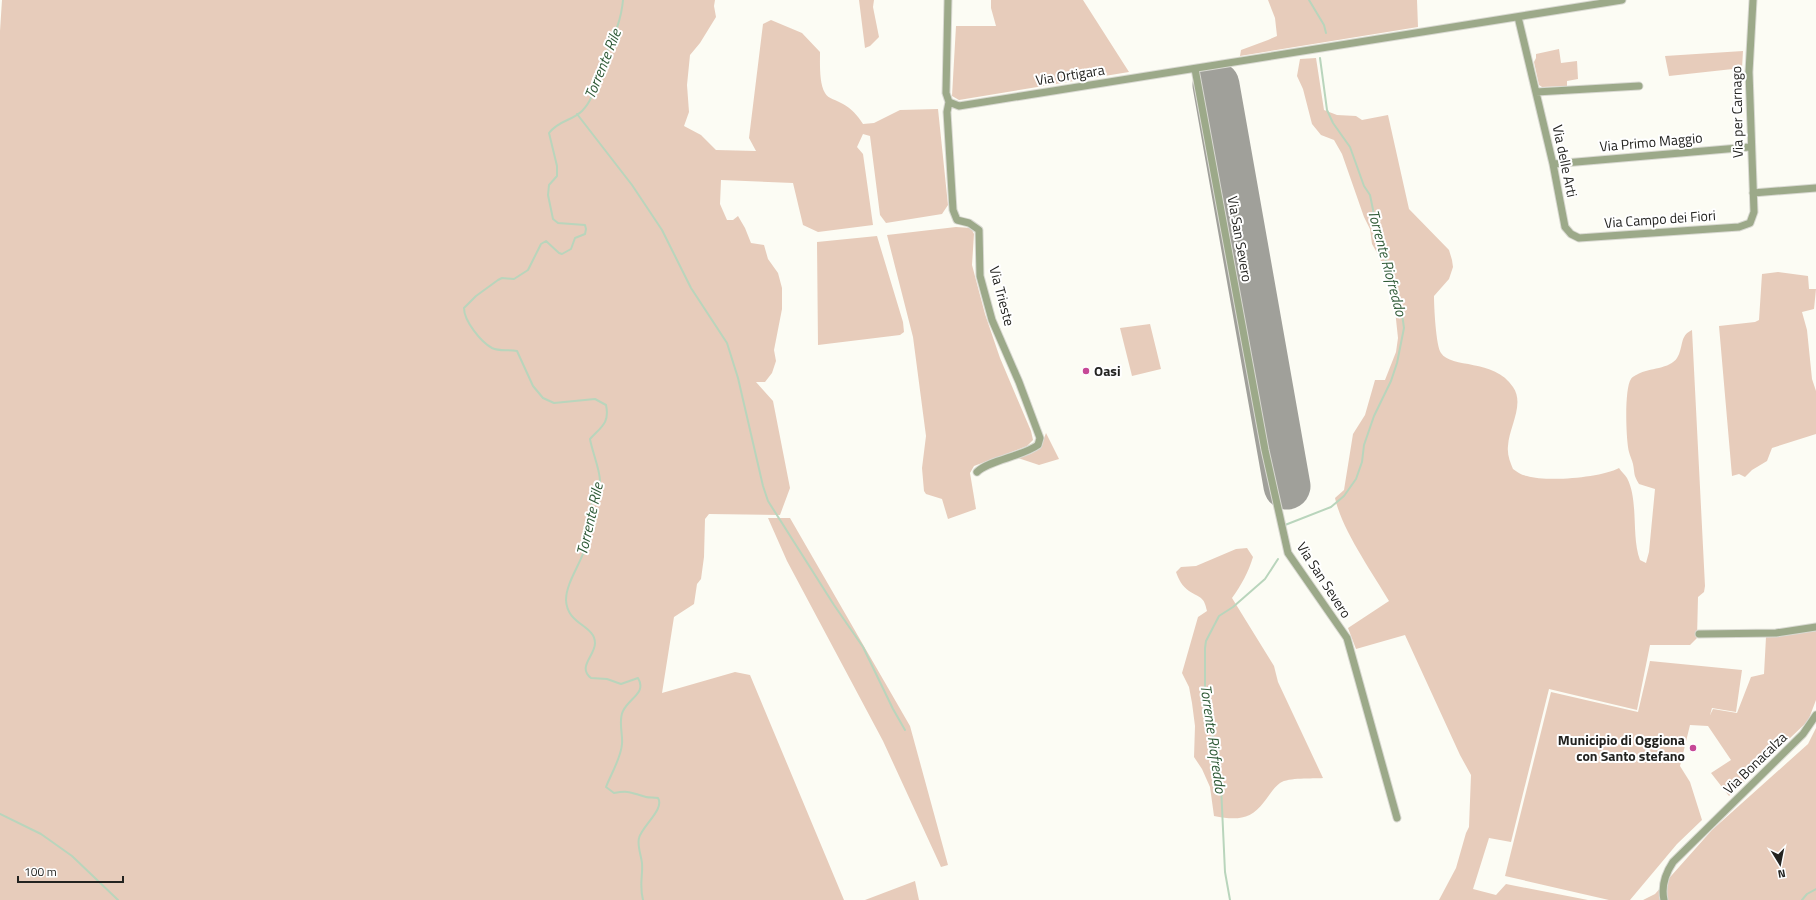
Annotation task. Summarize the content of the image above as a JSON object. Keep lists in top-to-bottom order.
{
  "streets": {
    "street": [
      "Via Ortigara",
      "Via per Carnago",
      "Via Primo Maggio",
      "Via delle Arti",
      "Via Campo dei Fiori",
      "Via San Severo",
      "Via Trieste",
      "Via Bonacalza"
    ]
  },
  "crossings": [
    ["Via Ortigara", "Via San Severo"],
    ["Via Ortigara", "Via Trieste"],
    ["Via per Carnago", "Via Primo Maggio"],
    ["Via per Carnago", "Via Campo dei Fiori"],
    ["Via Primo Maggio", "Via delle Arti"],
    ["Via delle Arti", "Via Campo dei Fiori"]
  ],
  "water": ["Torrente Rile", "Torrente Riofreddo"],
  "places": ["Oasi", "Municipio di Oggiona con Santo stefano"],
  "scale_bar": "100 m",
  "north": "bottom"
}
